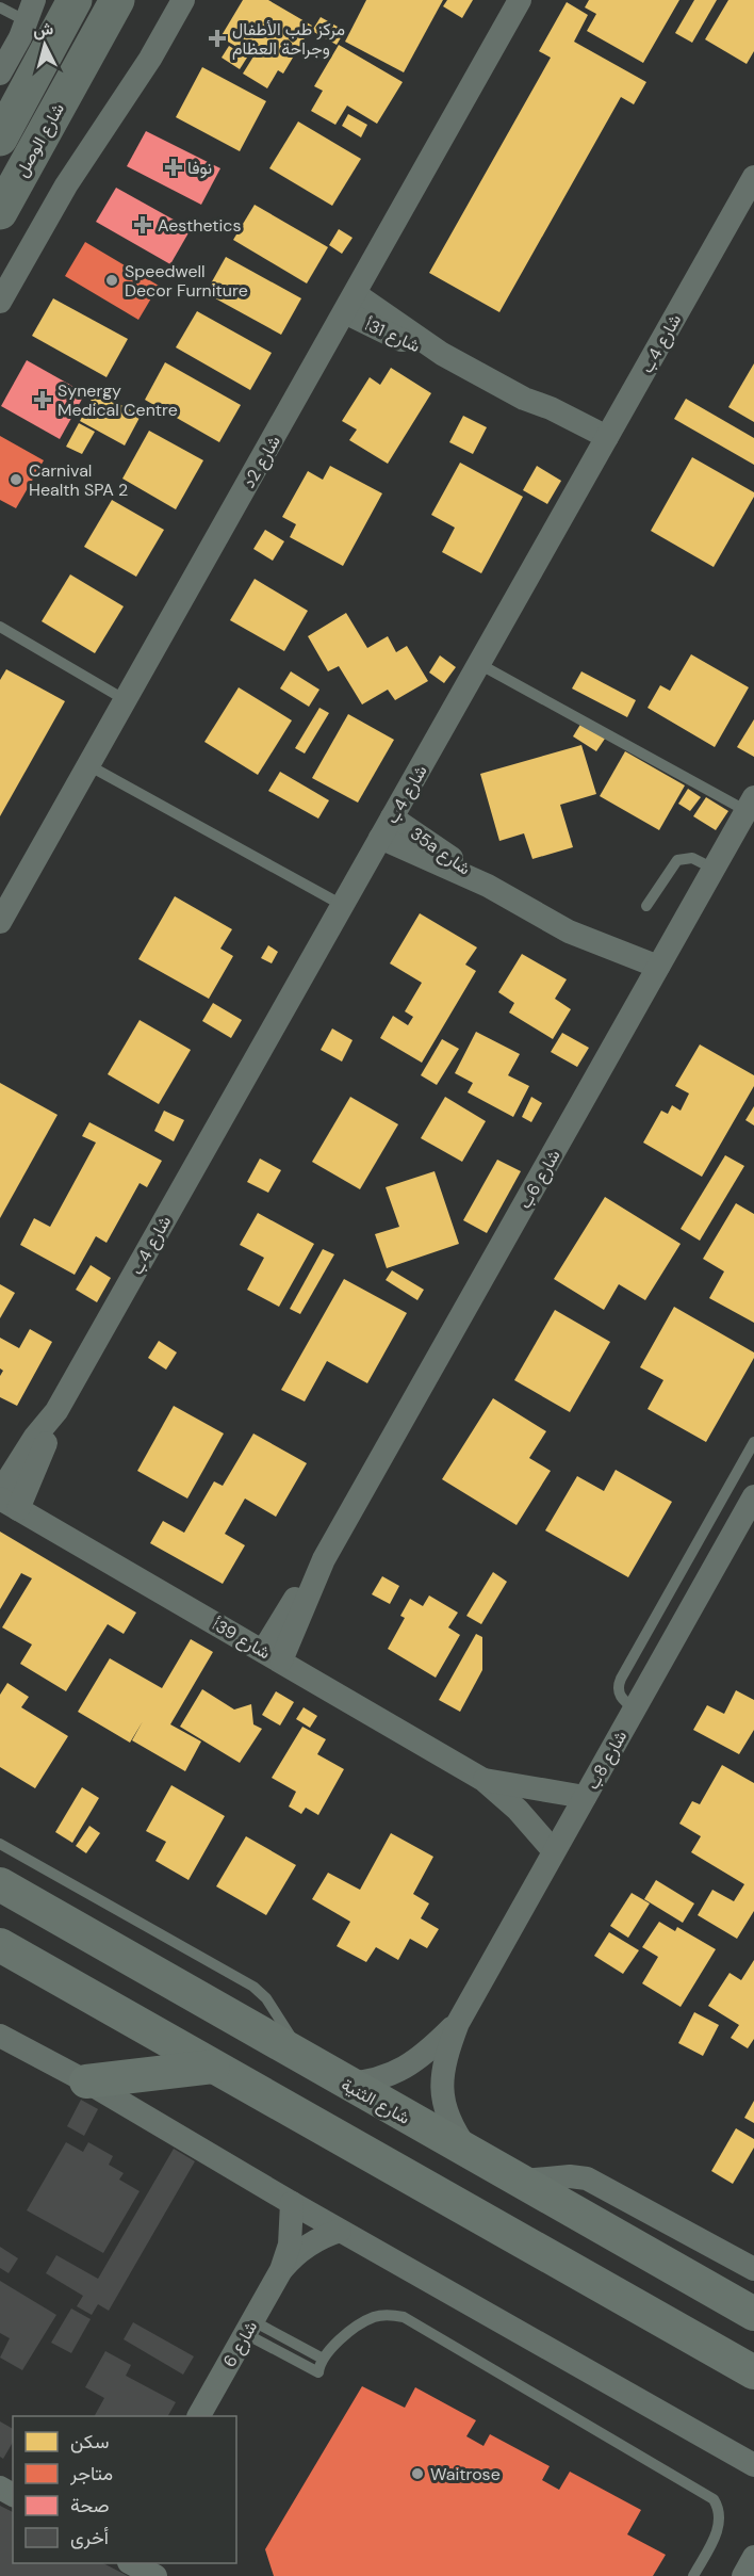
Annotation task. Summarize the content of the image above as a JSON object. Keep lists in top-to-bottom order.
{
  "streets": {
    "main road": ["شارع الوصل", "شارع الثنية"],
    "street": [
      "شارع 31أ",
      "شارع 4ب",
      "شارع 2د",
      "35a شارع",
      "شارع 6ب",
      "شارع 39أ",
      "شارع 8ب",
      "شارع 6"
    ]
  },
  "crossings": [
    ["شارع 31أ", "شارع 4ب"],
    ["شارع 31أ", "شارع 2د"],
    ["شارع 4ب", "35a شارع"],
    ["شارع 4ب", "شارع 39أ"],
    ["35a شارع", "شارع 6ب"],
    ["شارع 6ب", "شارع 39أ"],
    ["شارع 39أ", "شارع 8ب"],
    ["شارع 8ب", "شارع الثنية"]
  ],
  "places": {
    "health": [
      "مركز طب الأطفال وجراحة العظام",
      "نوفا",
      "Aesthetics",
      "Synergy Medical Centre"
    ],
    "other": ["Speedwell Decor Furniture", "Carnival Health SPA 2", "Waitrose"]
  },
  "legend": [
    "سكن",
    "متاجر",
    "صحة",
    "أخرى"
  ],
  "north": "top"
}
